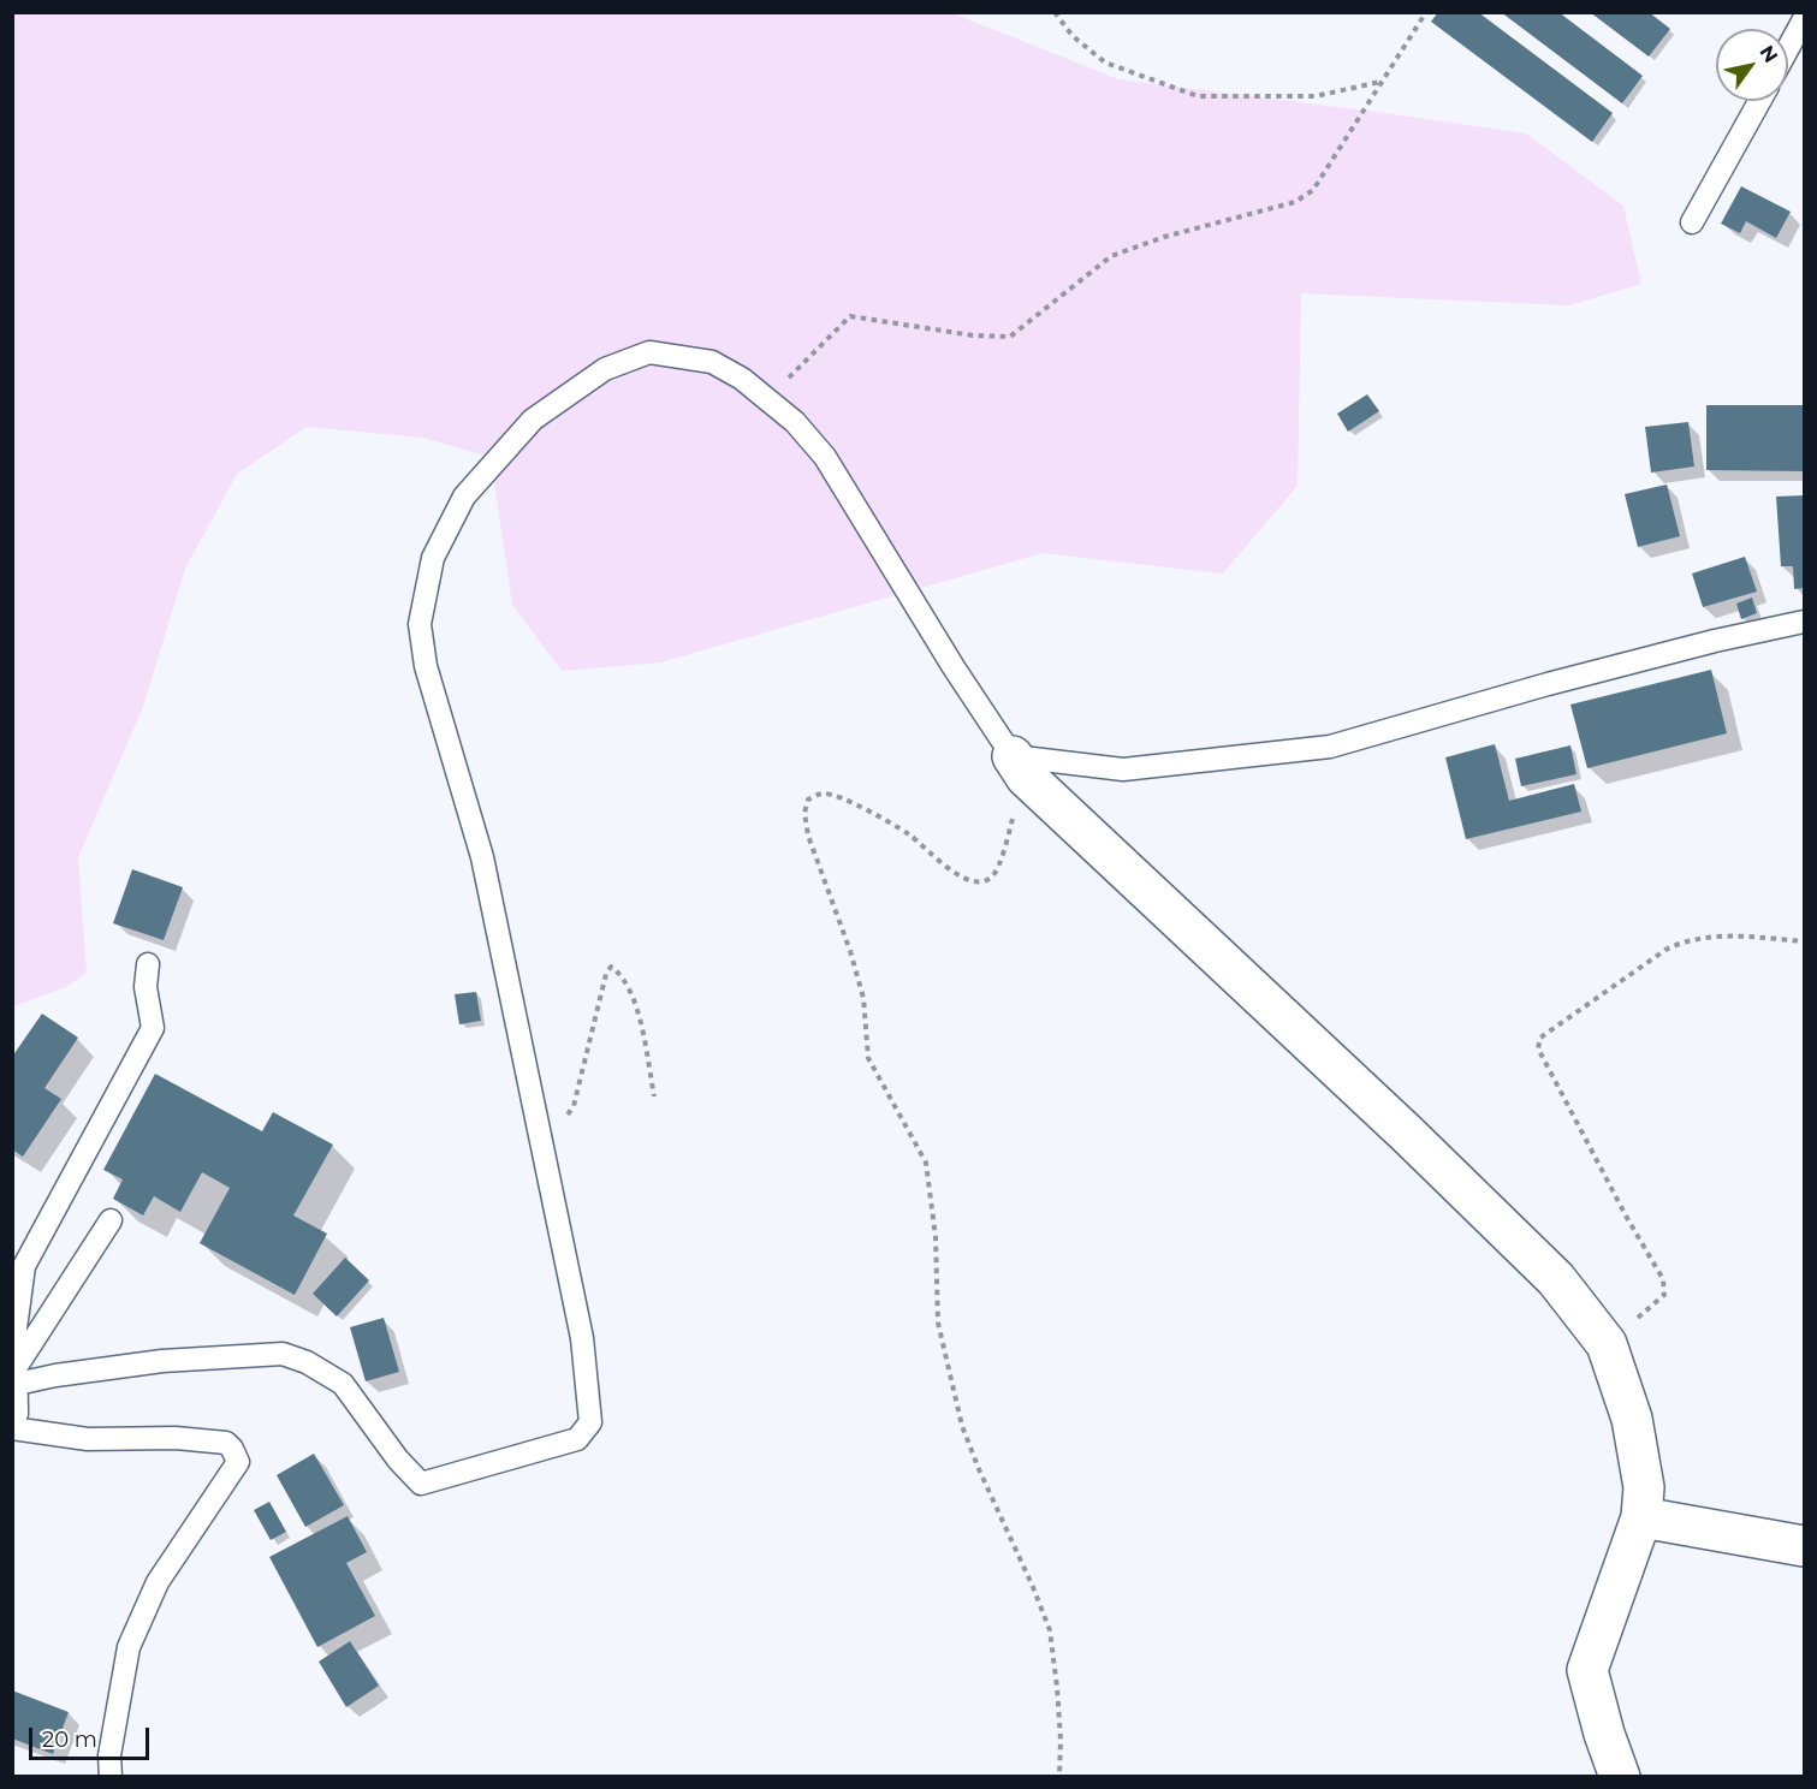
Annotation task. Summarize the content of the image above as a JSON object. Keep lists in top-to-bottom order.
{
  "scale_bar": "20 m",
  "north": "top right"
}
